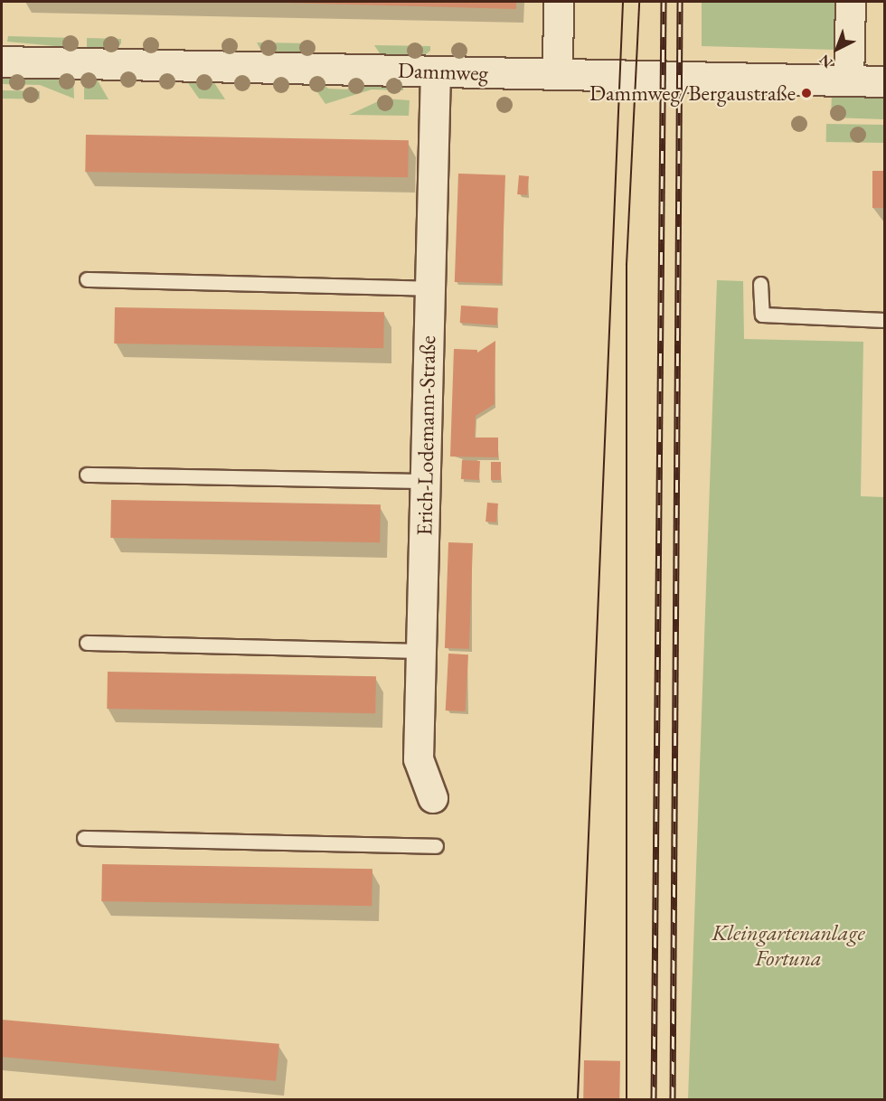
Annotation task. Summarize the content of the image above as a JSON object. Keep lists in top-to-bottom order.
{
  "streets": {
    "street": ["Dammweg", "Erich-Lodemann-Straße"]
  },
  "crossings": [
    ["Dammweg", "Erich-Lodemann-Straße"]
  ],
  "parks": ["Kleingartenanlage Fortuna"],
  "places": ["Dammweg/Bergaustraße"],
  "north": "bottom left"
}
